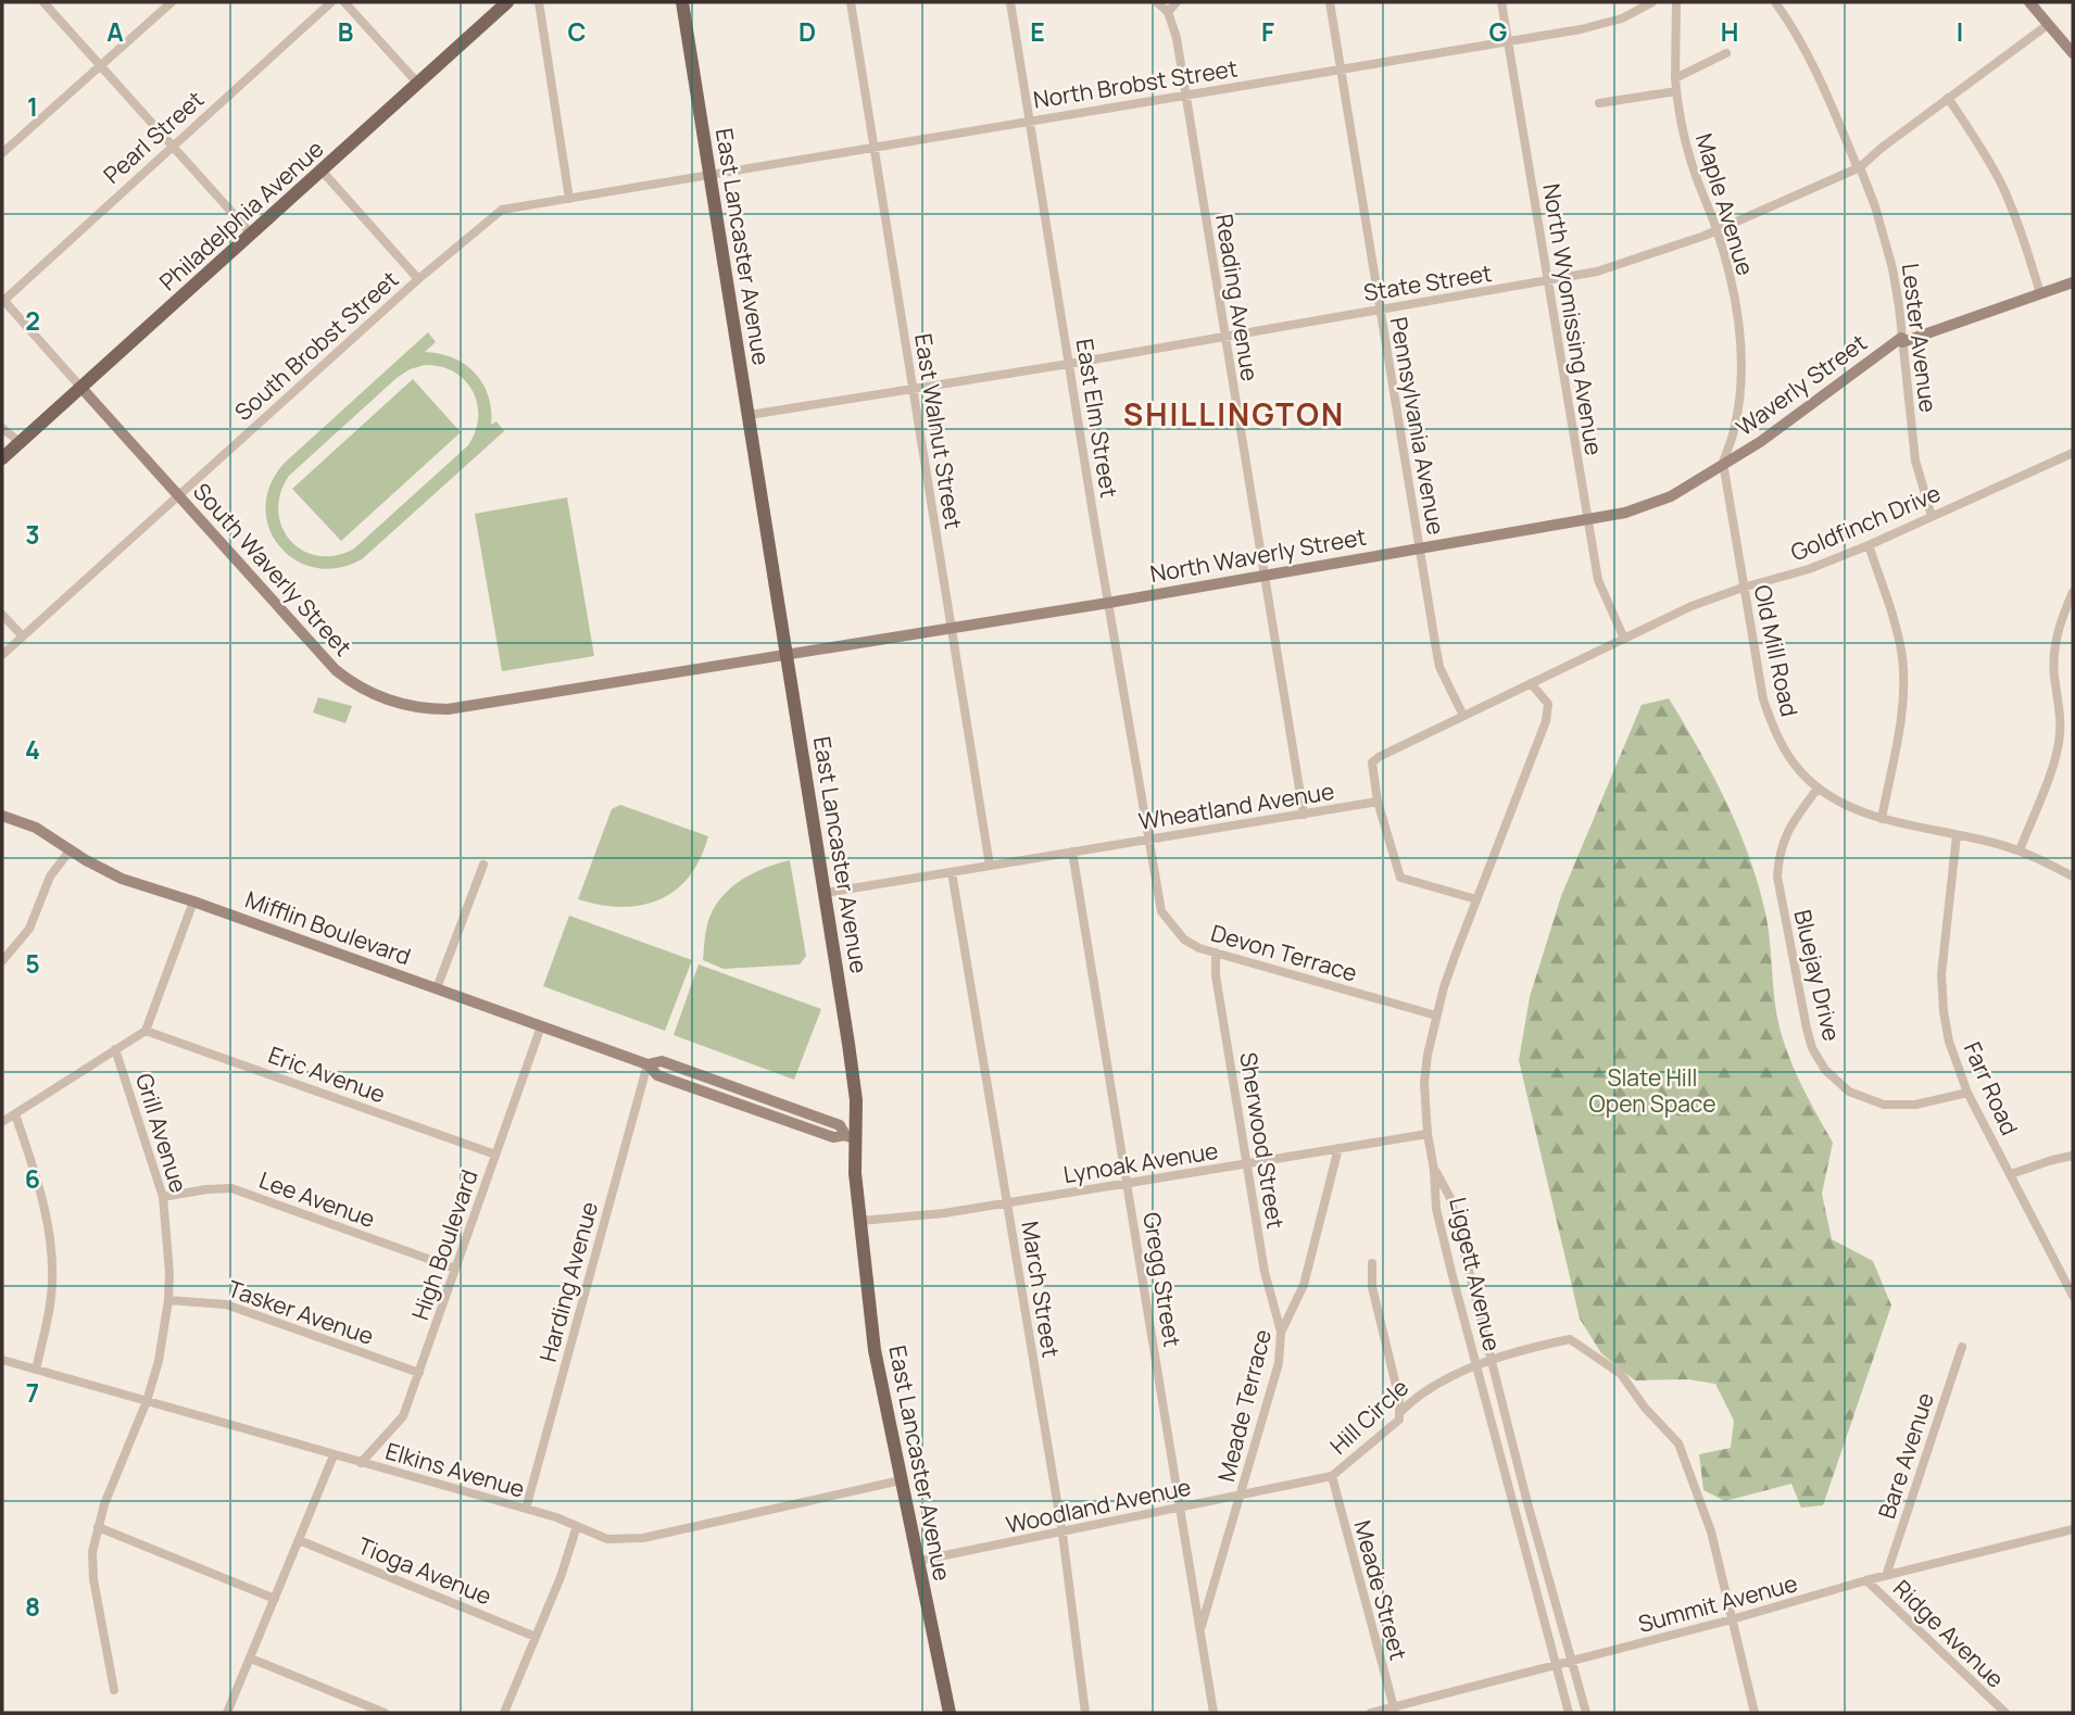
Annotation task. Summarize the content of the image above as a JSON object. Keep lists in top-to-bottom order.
{
  "streets": {
    "main road": ["Philadelphia Avenue", "East Lancaster Avenue"],
    "street": [
      "North Brobst Street",
      "Pearl Street",
      "Maple Avenue",
      "State Street",
      "Reading Avenue",
      "North Wyomissing Avenue",
      "Lester Avenue",
      "South Brobst Street",
      "Waverly Street",
      "East Elm Street",
      "Pennsylvania Avenue",
      "East Walnut Street",
      "Goldfinch Drive",
      "North Waverly Street",
      "South Waverly Street",
      "Old Mill Road",
      "Wheatland Avenue",
      "Mifflin Boulevard",
      "Devon Terrace",
      "Bluejay Drive",
      "Eric Avenue",
      "Farr Road",
      "Grill Avenue",
      "Sherwood Street",
      "Lynoak Avenue",
      "Lee Avenue",
      "High Boulevard",
      "Liggett Avenue",
      "Gregg Street",
      "Harding Avenue",
      "March Street",
      "Tasker Avenue",
      "Meade Terrace",
      "Hill Circle",
      "Bare Avenue",
      "Elkins Avenue",
      "Woodland Avenue",
      "Tioga Avenue",
      "Meade Street",
      "Summit Avenue",
      "Ridge Avenue"
    ]
  },
  "crossings": [
    ["North Brobst Street", "East Lancaster Avenue"],
    ["North Brobst Street", "Reading Avenue"],
    ["North Brobst Street", "North Wyomissing Avenue"],
    ["North Brobst Street", "South Brobst Street"],
    ["North Brobst Street", "East Elm Street"],
    ["North Brobst Street", "Pennsylvania Avenue"],
    ["North Brobst Street", "East Walnut Street"],
    ["Maple Avenue", "State Street"],
    ["Maple Avenue", "Waverly Street"],
    ["Maple Avenue", "North Waverly Street"],
    ["Maple Avenue", "Old Mill Road"],
    ["Philadelphia Avenue", "South Waverly Street"],
    ["East Lancaster Avenue", "State Street"],
    ["East Lancaster Avenue", "South Brobst Street"],
    ["East Lancaster Avenue", "North Waverly Street"],
    ["East Lancaster Avenue", "South Waverly Street"],
    ["East Lancaster Avenue", "Wheatland Avenue"],
    ["East Lancaster Avenue", "Mifflin Boulevard"],
    ["East Lancaster Avenue", "Lynoak Avenue"],
    ["East Lancaster Avenue", "Elkins Avenue"],
    ["East Lancaster Avenue", "Woodland Avenue"],
    ["State Street", "Reading Avenue"],
    ["State Street", "North Wyomissing Avenue"],
    ["State Street", "Lester Avenue"],
    ["State Street", "East Elm Street"],
    ["State Street", "Pennsylvania Avenue"],
    ["State Street", "East Walnut Street"],
    ["Reading Avenue", "North Waverly Street"],
    ["Reading Avenue", "Wheatland Avenue"],
    ["North Wyomissing Avenue", "Goldfinch Drive"],
    ["North Wyomissing Avenue", "North Waverly Street"],
    ["Lester Avenue", "Waverly Street"],
    ["Lester Avenue", "Goldfinch Drive"],
    ["South Brobst Street", "South Waverly Street"],
    ["Waverly Street", "North Waverly Street"],
    ["Waverly Street", "Old Mill Road"],
    ["East Elm Street", "North Waverly Street"],
    ["East Elm Street", "Wheatland Avenue"],
    ["East Elm Street", "Devon Terrace"],
    ["Pennsylvania Avenue", "North Waverly Street"],
    ["East Walnut Street", "North Waverly Street"],
    ["East Walnut Street", "Wheatland Avenue"],
    ["Goldfinch Drive", "Old Mill Road"],
    ["North Waverly Street", "South Waverly Street"],
    ["North Waverly Street", "Old Mill Road"],
    ["Old Mill Road", "Bluejay Drive"],
    ["Old Mill Road", "Farr Road"],
    ["Wheatland Avenue", "Devon Terrace"],
    ["Wheatland Avenue", "Gregg Street"],
    ["Wheatland Avenue", "March Street"],
    ["Mifflin Boulevard", "High Boulevard"],
    ["Mifflin Boulevard", "Harding Avenue"],
    ["Devon Terrace", "Sherwood Street"],
    ["Bluejay Drive", "Farr Road"],
    ["Eric Avenue", "Grill Avenue"],
    ["Eric Avenue", "High Boulevard"],
    ["Grill Avenue", "Lee Avenue"],
    ["Grill Avenue", "Tasker Avenue"],
    ["Grill Avenue", "Elkins Avenue"],
    ["Sherwood Street", "Lynoak Avenue"],
    ["Sherwood Street", "Meade Terrace"],
    ["Lynoak Avenue", "Gregg Street"],
    ["Lynoak Avenue", "March Street"],
    ["Lynoak Avenue", "Meade Terrace"],
    ["Lee Avenue", "High Boulevard"],
    ["High Boulevard", "Tasker Avenue"],
    ["High Boulevard", "Elkins Avenue"],
    ["Liggett Avenue", "Hill Circle"],
    ["Liggett Avenue", "Summit Avenue"],
    ["Gregg Street", "Meade Terrace"],
    ["Gregg Street", "Woodland Avenue"],
    ["Harding Avenue", "Elkins Avenue"],
    ["March Street", "Woodland Avenue"],
    ["Meade Terrace", "Woodland Avenue"],
    ["Hill Circle", "Woodland Avenue"],
    ["Hill Circle", "Meade Street"],
    ["Hill Circle", "Summit Avenue"],
    ["Bare Avenue", "Summit Avenue"],
    ["Woodland Avenue", "Meade Street"],
    ["Meade Street", "Summit Avenue"],
    ["Summit Avenue", "Ridge Avenue"]
  ],
  "districts": ["SHILLINGTON"],
  "parks": ["Slate Hill Open Space"],
  "grid": {
    "columns": [
      "A",
      "B",
      "C",
      "D",
      "E",
      "F",
      "G",
      "H",
      "I"
    ],
    "rows": [
      "1",
      "2",
      "3",
      "4",
      "5",
      "6",
      "7",
      "8"
    ]
  }
}
